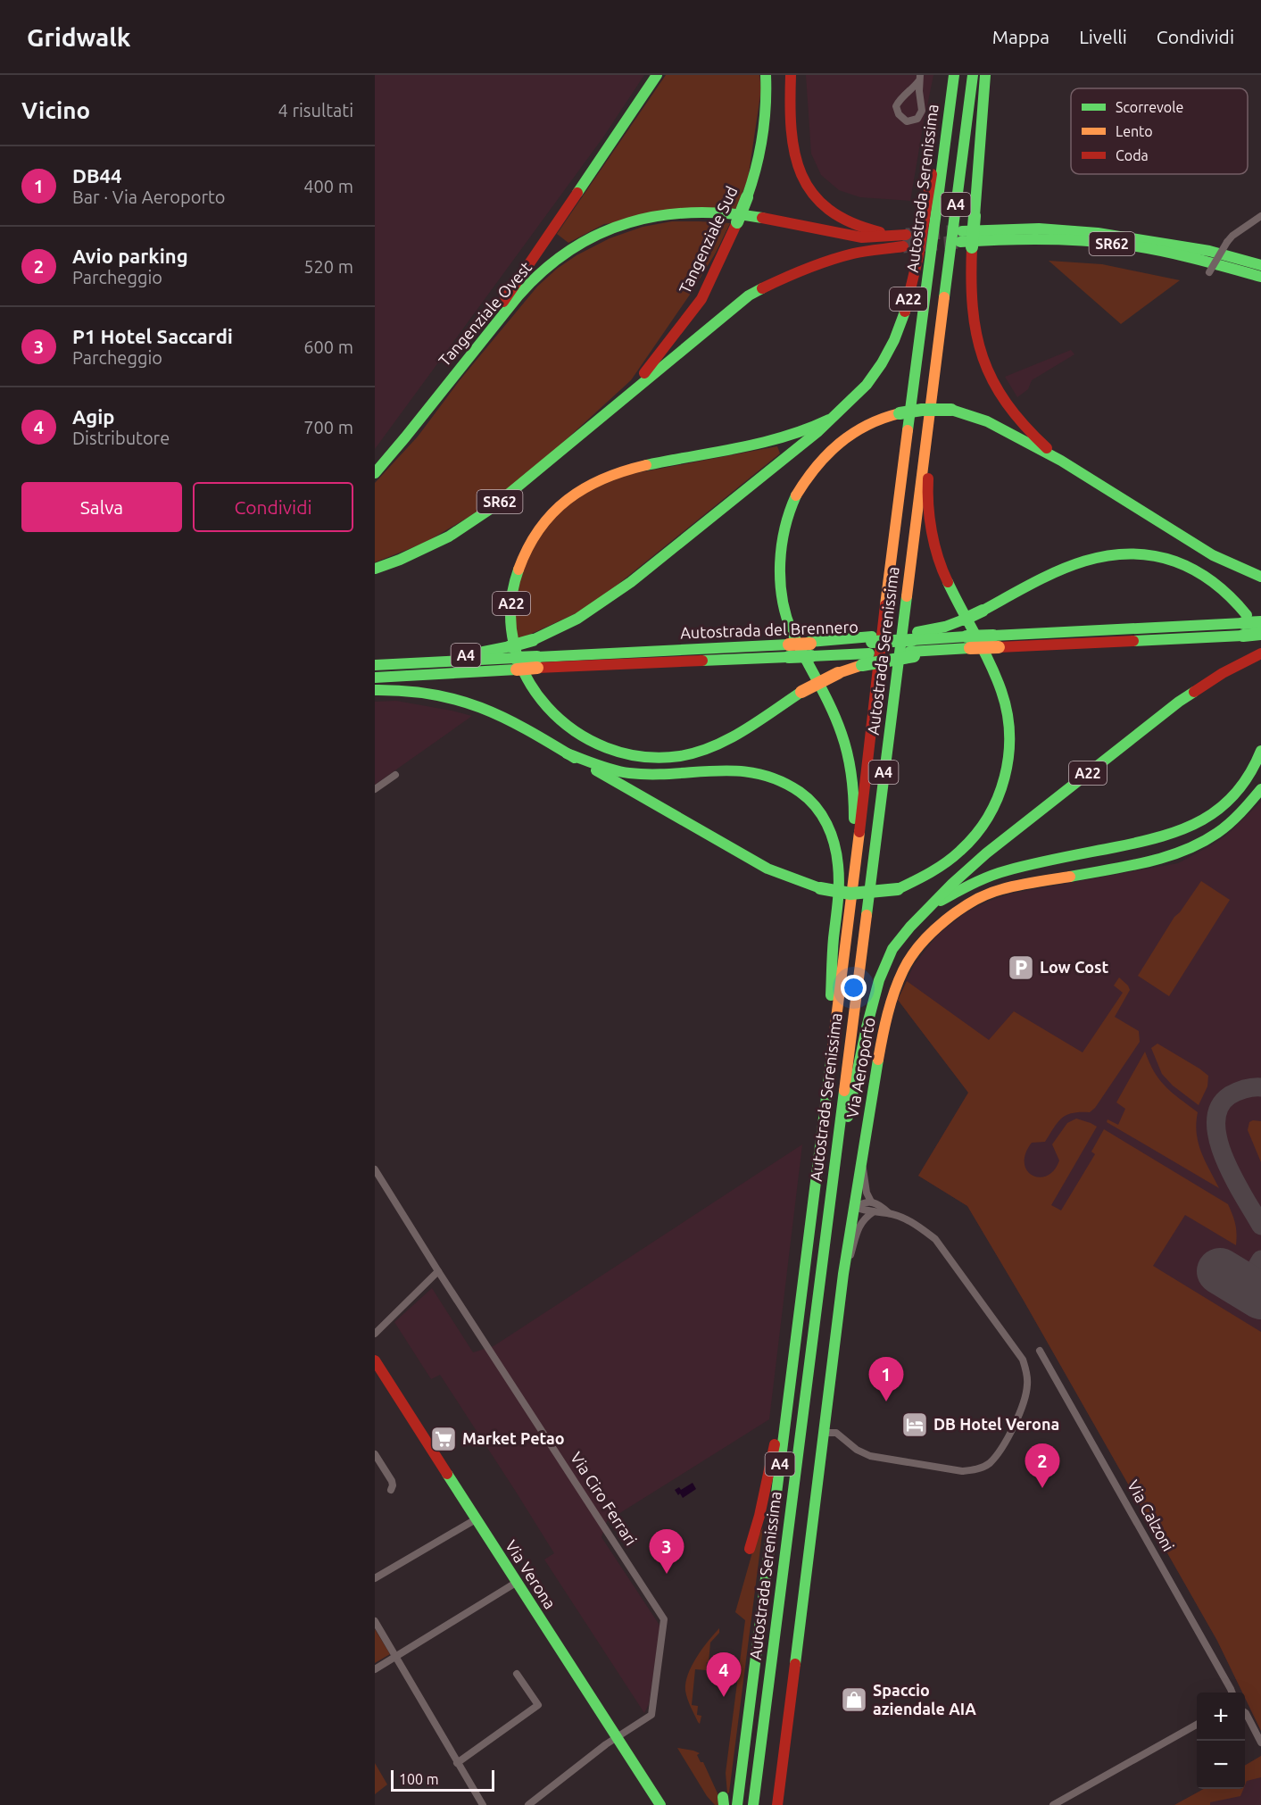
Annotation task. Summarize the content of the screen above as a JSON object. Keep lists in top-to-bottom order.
{
  "streets": {
    "main road": [
      "Autostrada Serenissima",
      "A4",
      "Tangenziale Sud",
      "SR62",
      "A22",
      "Tangenziale Ovest",
      "Autostrada del Brennero",
      "Via Aeroporto",
      "Via Verona"
    ],
    "street": ["Via Ciro Ferrari", "Via Calzoni"]
  },
  "crossings": [
    ["Autostrada Serenissima", "A4"],
    ["A4", "A22"],
    ["Tangenziale Sud", "SR62"],
    ["SR62", "Tangenziale Ovest"],
    ["A22", "Autostrada del Brennero"],
    ["Via Ciro Ferrari", "Via Verona"]
  ],
  "places": {
    "parking": ["Low Cost"],
    "hotel": ["DB Hotel Verona"],
    "supermarket": ["Market Petao"],
    "shop": ["Spaccio aziendale AIA"]
  },
  "legend": ["Scorrevole", "Lento", "Coda"],
  "scale_bar": "100 m",
  "page": {
    "header": "Gridwalk",
    "nav": ["Mappa", "Livelli", "Condividi"],
    "heading": ["Vicino", "4 risultati"],
    "list": [
      {
        "mark": "1",
        "name": "DB44",
        "note": "Bar · Via Aeroporto",
        "value": "400 m"
      },
      {
        "mark": "2",
        "name": "Avio parking",
        "note": "Parcheggio",
        "value": "520 m"
      },
      {
        "mark": "3",
        "name": "P1 Hotel Saccardi",
        "note": "Parcheggio",
        "value": "600 m"
      },
      {
        "mark": "4",
        "name": "Agip",
        "note": "Distributore",
        "value": "700 m"
      }
    ],
    "buttons": ["Salva", "Condividi"],
    "pins": [
      "1",
      "2",
      "3",
      "4"
    ],
    "map_buttons": ["+", "−"],
    "scale": "100 m"
  }
}
